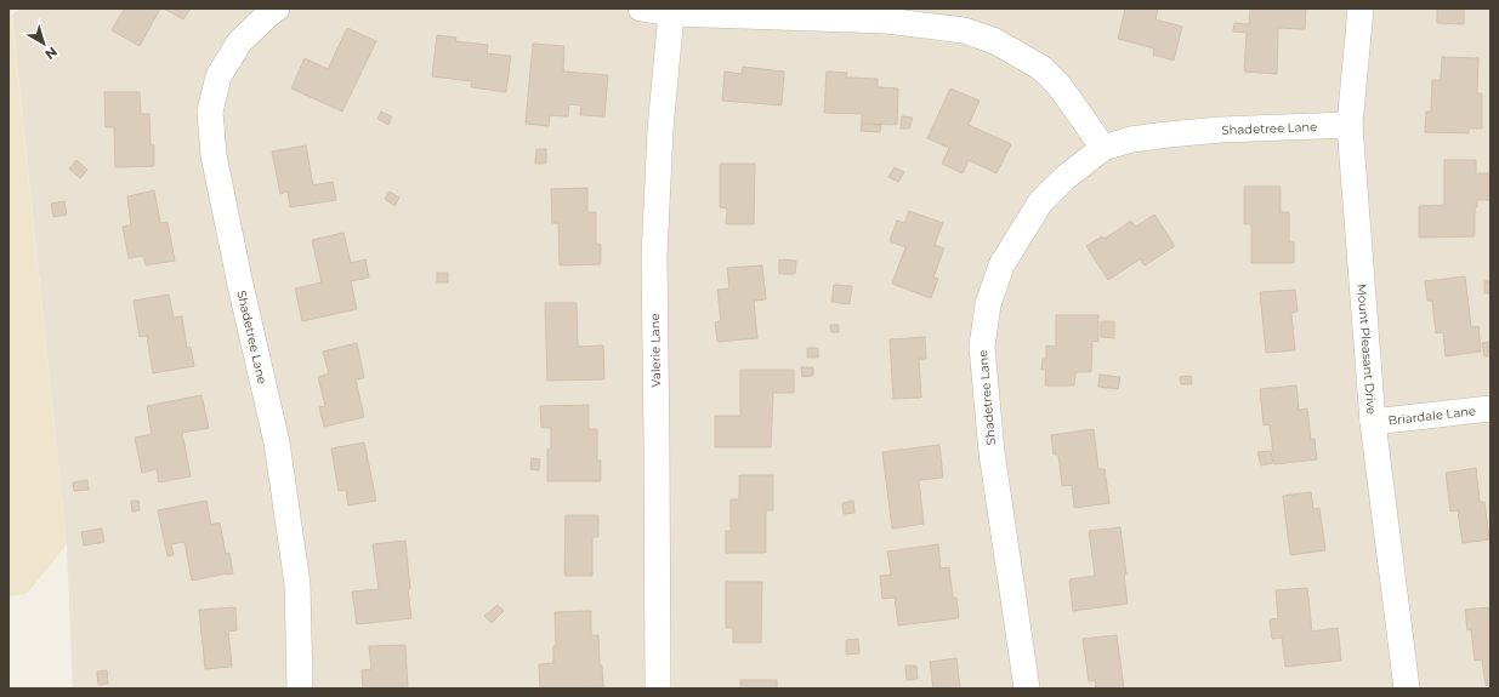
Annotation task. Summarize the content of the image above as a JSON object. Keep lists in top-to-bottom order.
{
  "streets": {
    "street": [
      "Shadetree Lane",
      "Mount Pleasant Drive",
      "Valerie Lane",
      "Briardale Lane"
    ]
  },
  "crossings": [
    ["Shadetree Lane", "Mount Pleasant Drive"],
    ["Mount Pleasant Drive", "Briardale Lane"]
  ],
  "north": "bottom right"
}
